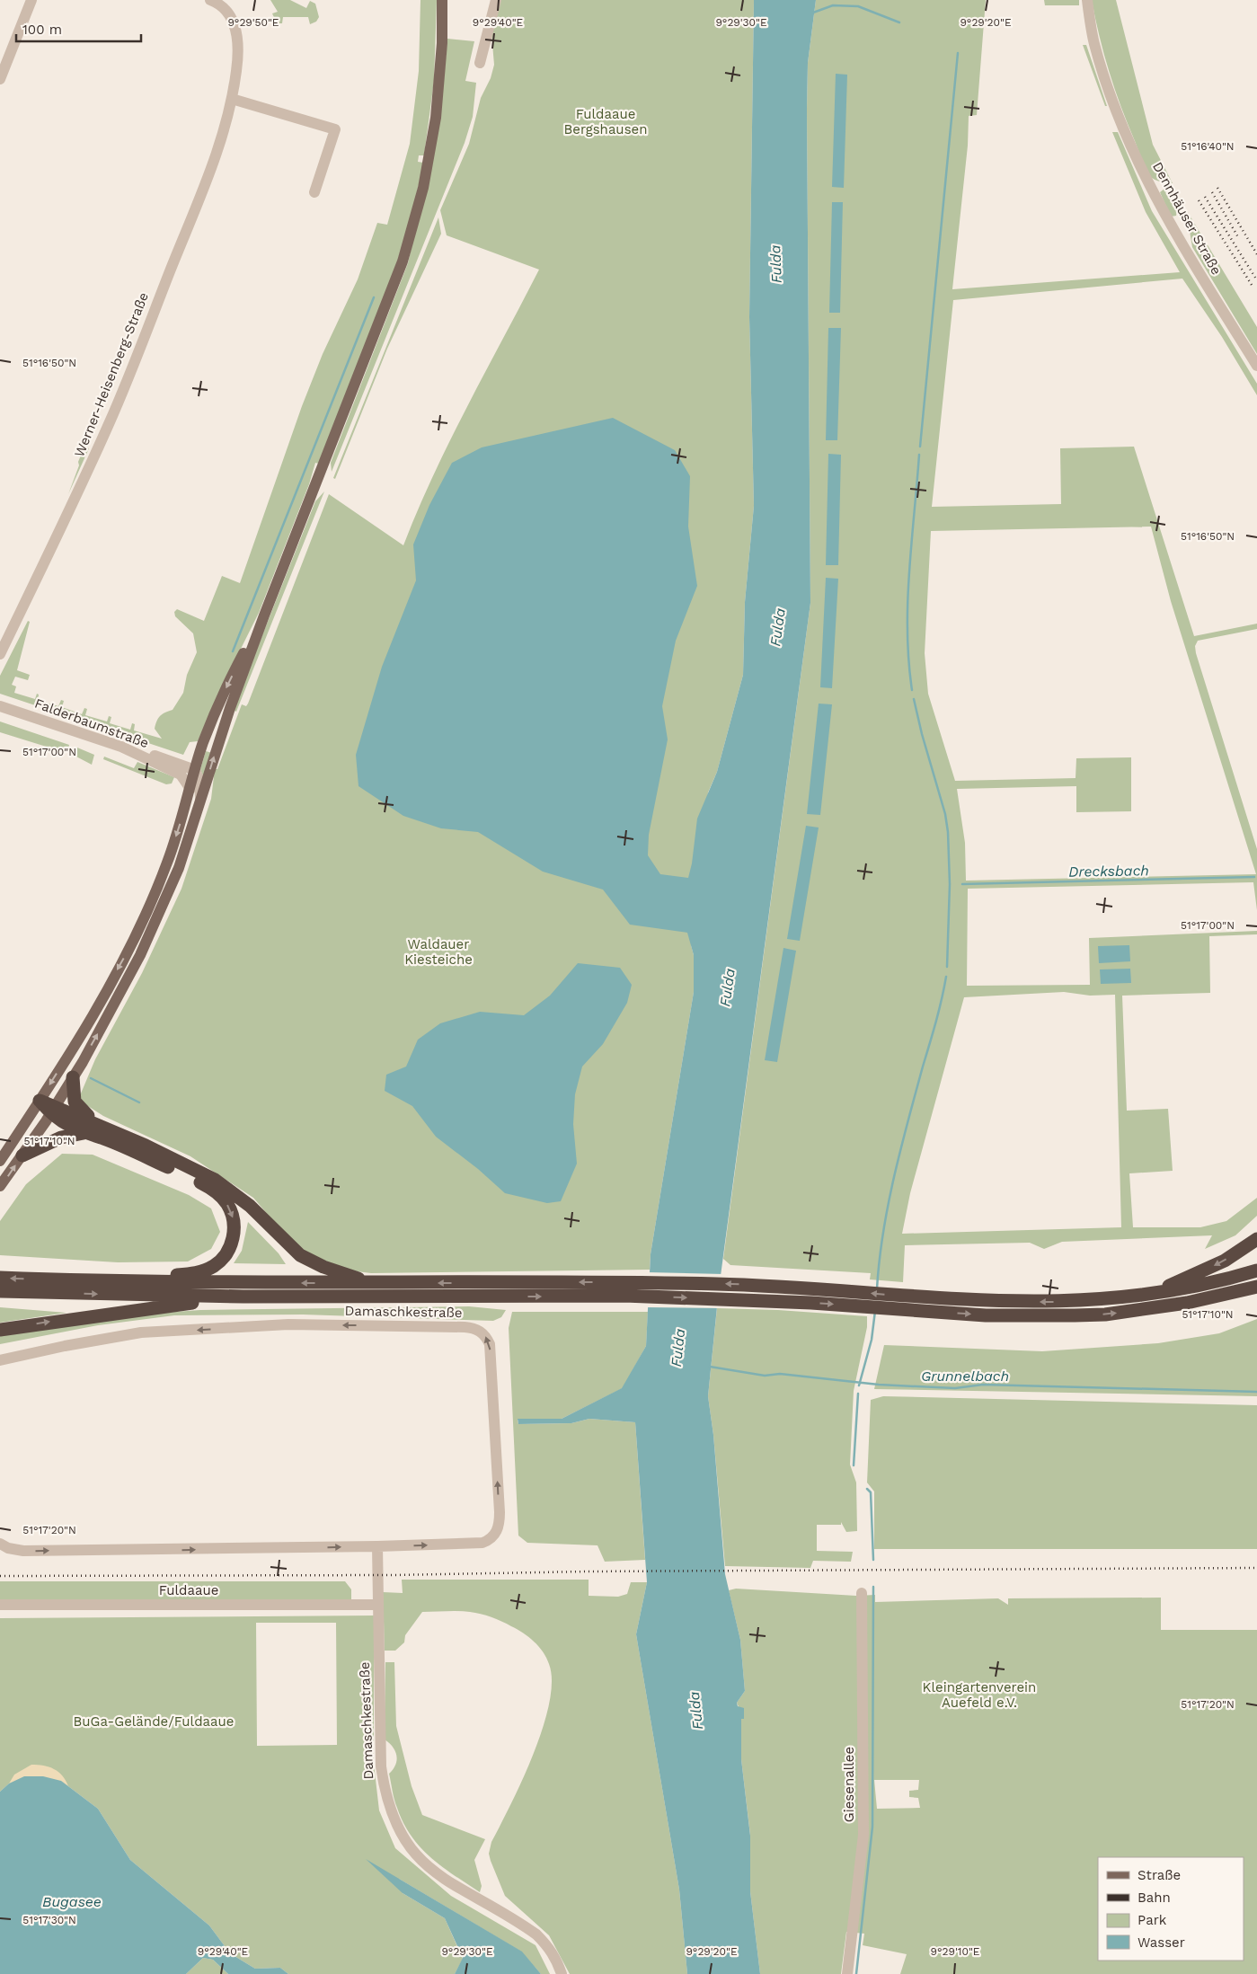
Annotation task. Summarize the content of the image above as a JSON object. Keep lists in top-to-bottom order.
{
  "streets": {
    "street": [
      "Dennhäuser Straße",
      "Werner-Heisenberg-Straße",
      "Falderbaumstraße",
      "Damaschkestraße",
      "Fuldaaue",
      "Giesenallee"
    ]
  },
  "crossings": [
    ["Damaschkestraße", "Fuldaaue"]
  ],
  "water": [
    "Fulda",
    "Drecksbach",
    "Grunnelbach",
    "Bugasee"
  ],
  "parks": [
    "Fuldaaue Bergshausen",
    "Waldauer Kiesteiche",
    "Kleingartenverein Auefeld e.V.",
    "BuGa-Gelände/Fuldaaue"
  ],
  "legend": [
    "Straße",
    "Bahn",
    "Park",
    "Wasser"
  ],
  "scale_bar": "100 m",
  "coordinates": [
    "9°29'50\"E",
    "9°29'40\"E",
    "9°29'30\"E",
    "9°29'20\"E",
    "51°16'40\"N",
    "51°16'50\"N",
    "51°17'00\"N",
    "51°17'10\"N",
    "51°17'20\"N",
    "51°17'30\"N",
    "9°29'10\"E"
  ]
}
